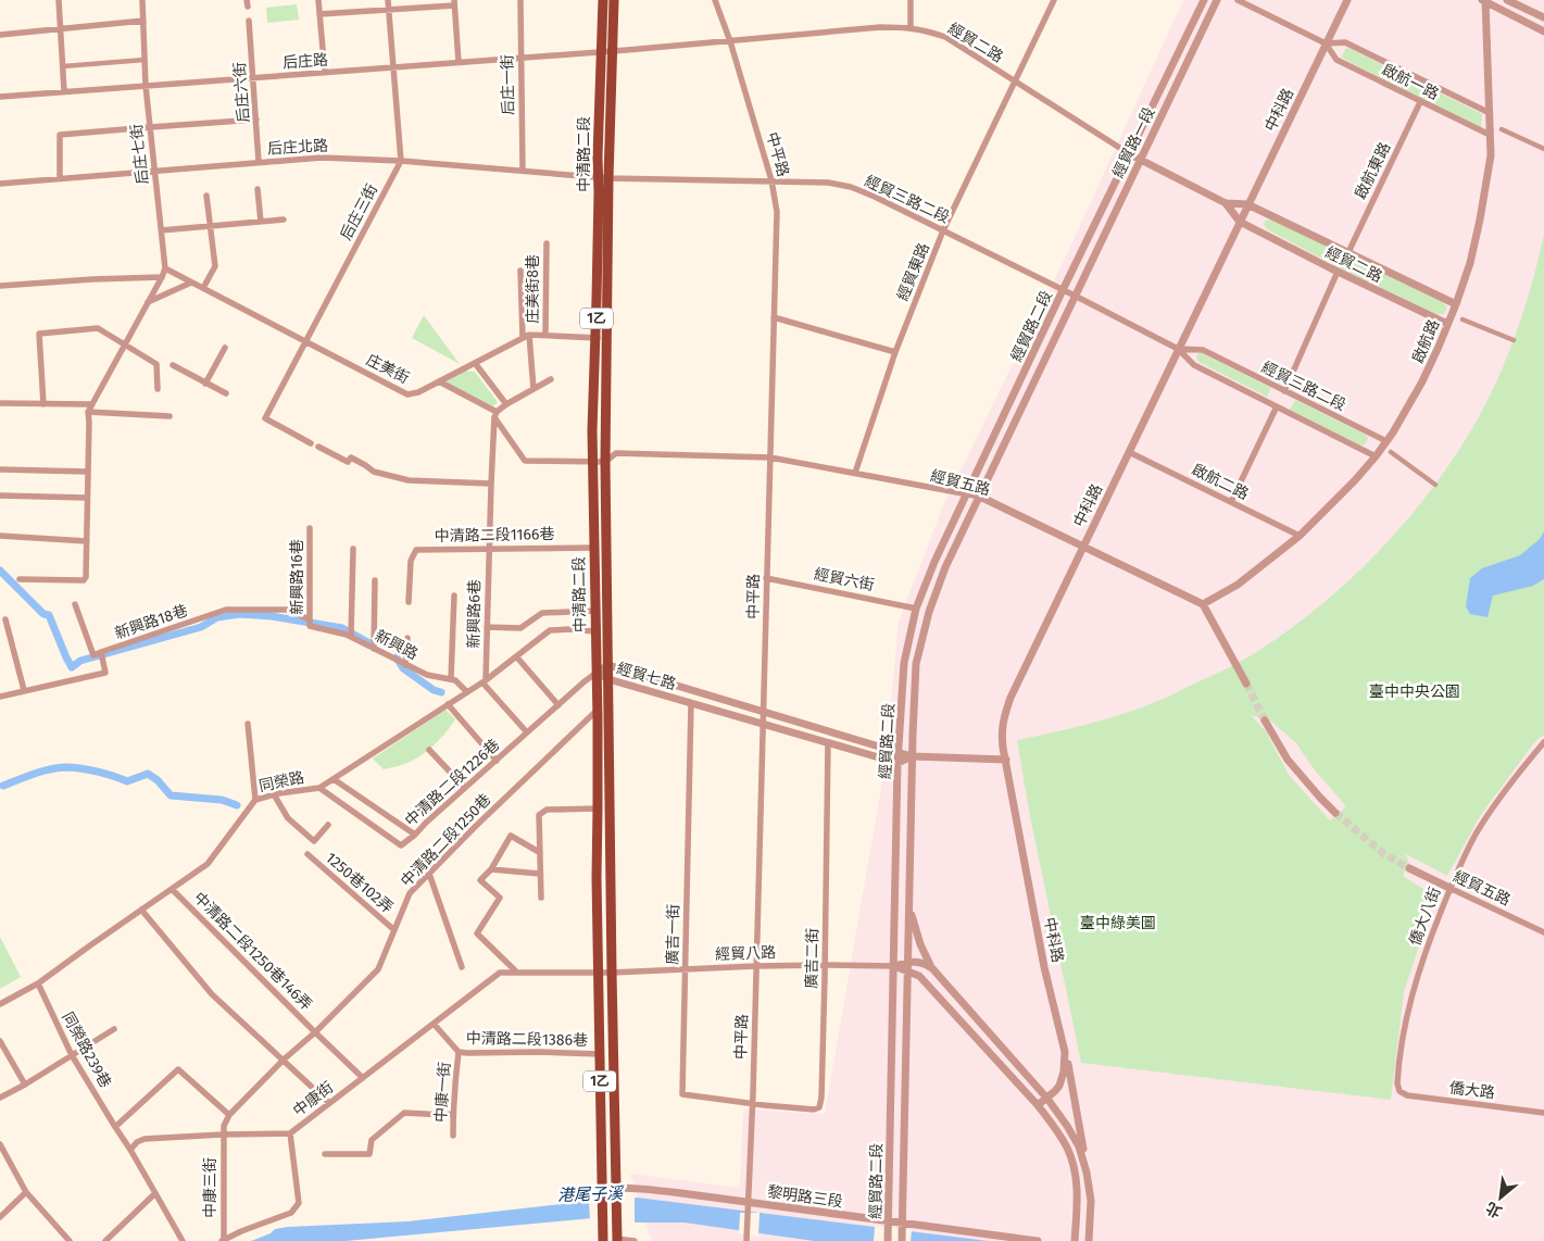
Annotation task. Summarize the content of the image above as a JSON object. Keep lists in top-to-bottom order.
{
  "streets": {
    "main road": ["中清路二段", "1乙"],
    "street": [
      "經貿二路",
      "后庄路",
      "啟航一路",
      "后庄一街",
      "后庄六街",
      "中科路",
      "經貿路一段",
      "后庄北路",
      "后庄七街",
      "中平路",
      "啟航東路",
      "經貿三路二段",
      "后庄三街",
      "經貿東路",
      "庄美街8巷",
      "經貿路二段",
      "啟航路",
      "庄美街",
      "啟航二路",
      "經貿五路",
      "中清路二段1166巷",
      "新興路16巷",
      "經貿六街",
      "新興路6巷",
      "新興路18巷",
      "新興路",
      "經貿七路",
      "同榮路",
      "中清路二段1226巷",
      "中清路二段1250巷",
      "1250巷102弄",
      "僑大八街",
      "廣吉一街",
      "中清路二段1250巷146弄",
      "經貿八路",
      "廣吉二街",
      "中清路二段1386巷",
      "同榮路239巷",
      "僑大路",
      "中康一街",
      "中康街",
      "中康三街",
      "黎明路三段"
    ]
  },
  "crossings": [
    ["經貿二路", "后庄路"],
    ["經貿二路", "中科路"],
    ["經貿二路", "經貿路一段"],
    ["經貿二路", "中清路二段"],
    ["經貿二路", "中平路"],
    ["經貿二路", "啟航東路"],
    ["經貿二路", "經貿東路"],
    ["經貿二路", "啟航路"],
    ["后庄路", "后庄一街"],
    ["后庄路", "后庄六街"],
    ["后庄路", "后庄七街"],
    ["后庄路", "中清路二段"],
    ["啟航一路", "中科路"],
    ["啟航一路", "啟航東路"],
    ["啟航一路", "啟航路"],
    ["后庄一街", "后庄北路"],
    ["后庄六街", "后庄北路"],
    ["中科路", "經貿三路二段"],
    ["中科路", "啟航二路"],
    ["中科路", "經貿五路"],
    ["中科路", "經貿七路"],
    ["中科路", "經貿八路"],
    ["經貿路一段", "經貿三路二段"],
    ["經貿路一段", "經貿路二段"],
    ["后庄北路", "后庄七街"],
    ["后庄北路", "中清路二段"],
    ["后庄北路", "經貿三路二段"],
    ["后庄北路", "后庄三街"],
    ["后庄七街", "庄美街"],
    ["中清路二段", "經貿三路二段"],
    ["中清路二段", "1乙"],
    ["中清路二段", "庄美街"],
    ["中清路二段", "經貿五路"],
    ["中清路二段", "中清路二段1166巷"],
    ["中清路二段", "經貿七路"],
    ["中清路二段", "同榮路"],
    ["中清路二段", "中清路二段1226巷"],
    ["中清路二段", "中清路二段1250巷"],
    ["中清路二段", "經貿八路"],
    ["中清路二段", "中清路二段1386巷"],
    ["中清路二段", "中康街"],
    ["中清路二段", "黎明路三段"],
    ["中平路", "經貿三路二段"],
    ["中平路", "經貿五路"],
    ["中平路", "經貿六街"],
    ["中平路", "經貿七路"],
    ["中平路", "廣吉一街"],
    ["中平路", "經貿八路"],
    ["中平路", "廣吉二街"],
    ["中平路", "黎明路三段"],
    ["經貿三路二段", "經貿東路"],
    ["經貿三路二段", "經貿路二段"],
    ["經貿三路二段", "啟航路"],
    ["后庄三街", "庄美街"],
    ["經貿東路", "經貿五路"],
    ["庄美街8巷", "庄美街"],
    ["1乙", "黎明路三段"],
    ["經貿路二段", "經貿五路"],
    ["經貿路二段", "經貿六街"],
    ["經貿路二段", "經貿七路"],
    ["經貿路二段", "經貿八路"],
    ["經貿路二段", "黎明路三段"],
    ["啟航路", "啟航二路"],
    ["啟航路", "經貿五路"],
    ["經貿五路", "僑大八街"],
    ["中清路二段1166巷", "新興路6巷"],
    ["新興路16巷", "新興路18巷"],
    ["新興路16巷", "新興路"],
    ["新興路6巷", "同榮路"],
    ["新興路18巷", "新興路"],
    ["新興路", "同榮路"],
    ["經貿七路", "中清路二段1226巷"],
    ["經貿七路", "廣吉一街"],
    ["經貿七路", "廣吉二街"],
    ["同榮路", "中清路二段1226巷"],
    ["同榮路", "中清路二段1250巷146弄"],
    ["同榮路", "同榮路239巷"],
    ["中清路二段1250巷", "1250巷102弄"],
    ["中清路二段1250巷", "中清路二段1250巷146弄"],
    ["中清路二段1250巷", "中康街"],
    ["中清路二段1250巷", "中康三街"],
    ["僑大八街", "僑大路"],
    ["廣吉一街", "經貿八路"],
    ["廣吉一街", "廣吉二街"],
    ["中清路二段1250巷146弄", "中康街"],
    ["經貿八路", "廣吉二街"],
    ["經貿八路", "中康街"],
    ["中清路二段1386巷", "中康一街"],
    ["中清路二段1386巷", "中康街"],
    ["同榮路239巷", "中康街"],
    ["中康街", "中康三街"]
  ],
  "water": ["港尾子溪"],
  "parks": ["臺中中央公園", "臺中綠美圖"],
  "north": "bottom left"
}
